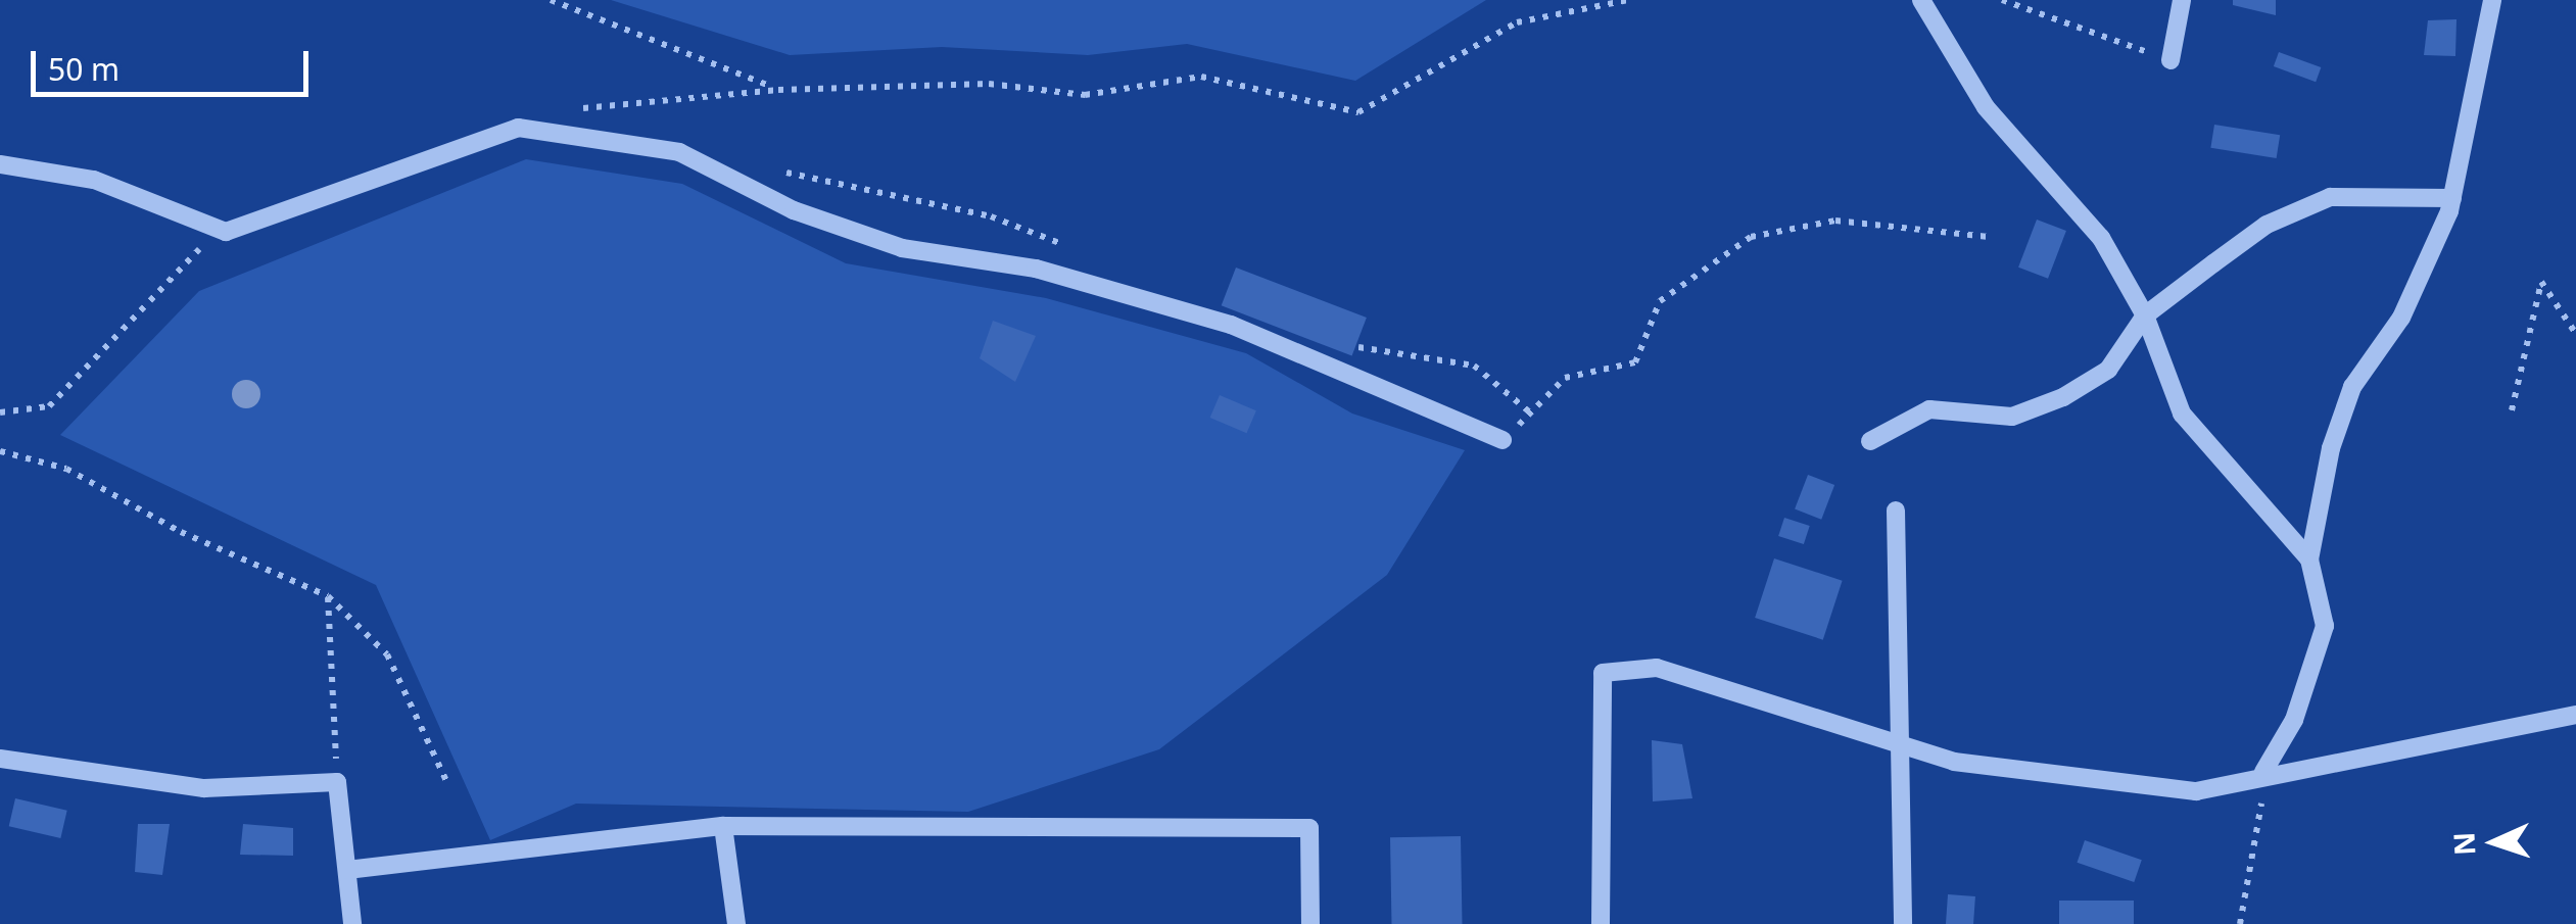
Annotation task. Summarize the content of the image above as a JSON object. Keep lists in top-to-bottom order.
{
  "scale_bar": "50 m",
  "north": "left"
}
